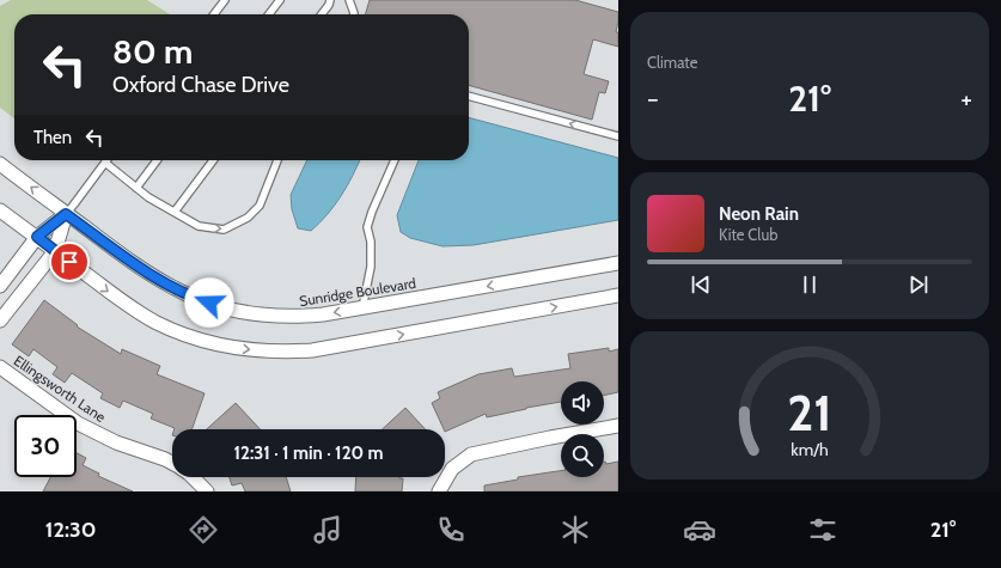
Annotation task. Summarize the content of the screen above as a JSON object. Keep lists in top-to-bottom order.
{
  "streets": {
    "street": ["Sunridge Boulevard", "Ellingsworth Lane"]
  },
  "page": {
    "tile": "Climate",
    "turn": ["80 m", "Oxford Chase Drive"],
    "heat": ["−", "21°", "+"],
    "then": "Then",
    "song": ["Neon Rain", "Kite Club"],
    "limit": "30",
    "trip": "12:31 · 1 min · 120 m",
    "tabs": ["12:30", "21°"],
    "gauge": ["21", "km/h"]
  }
}
